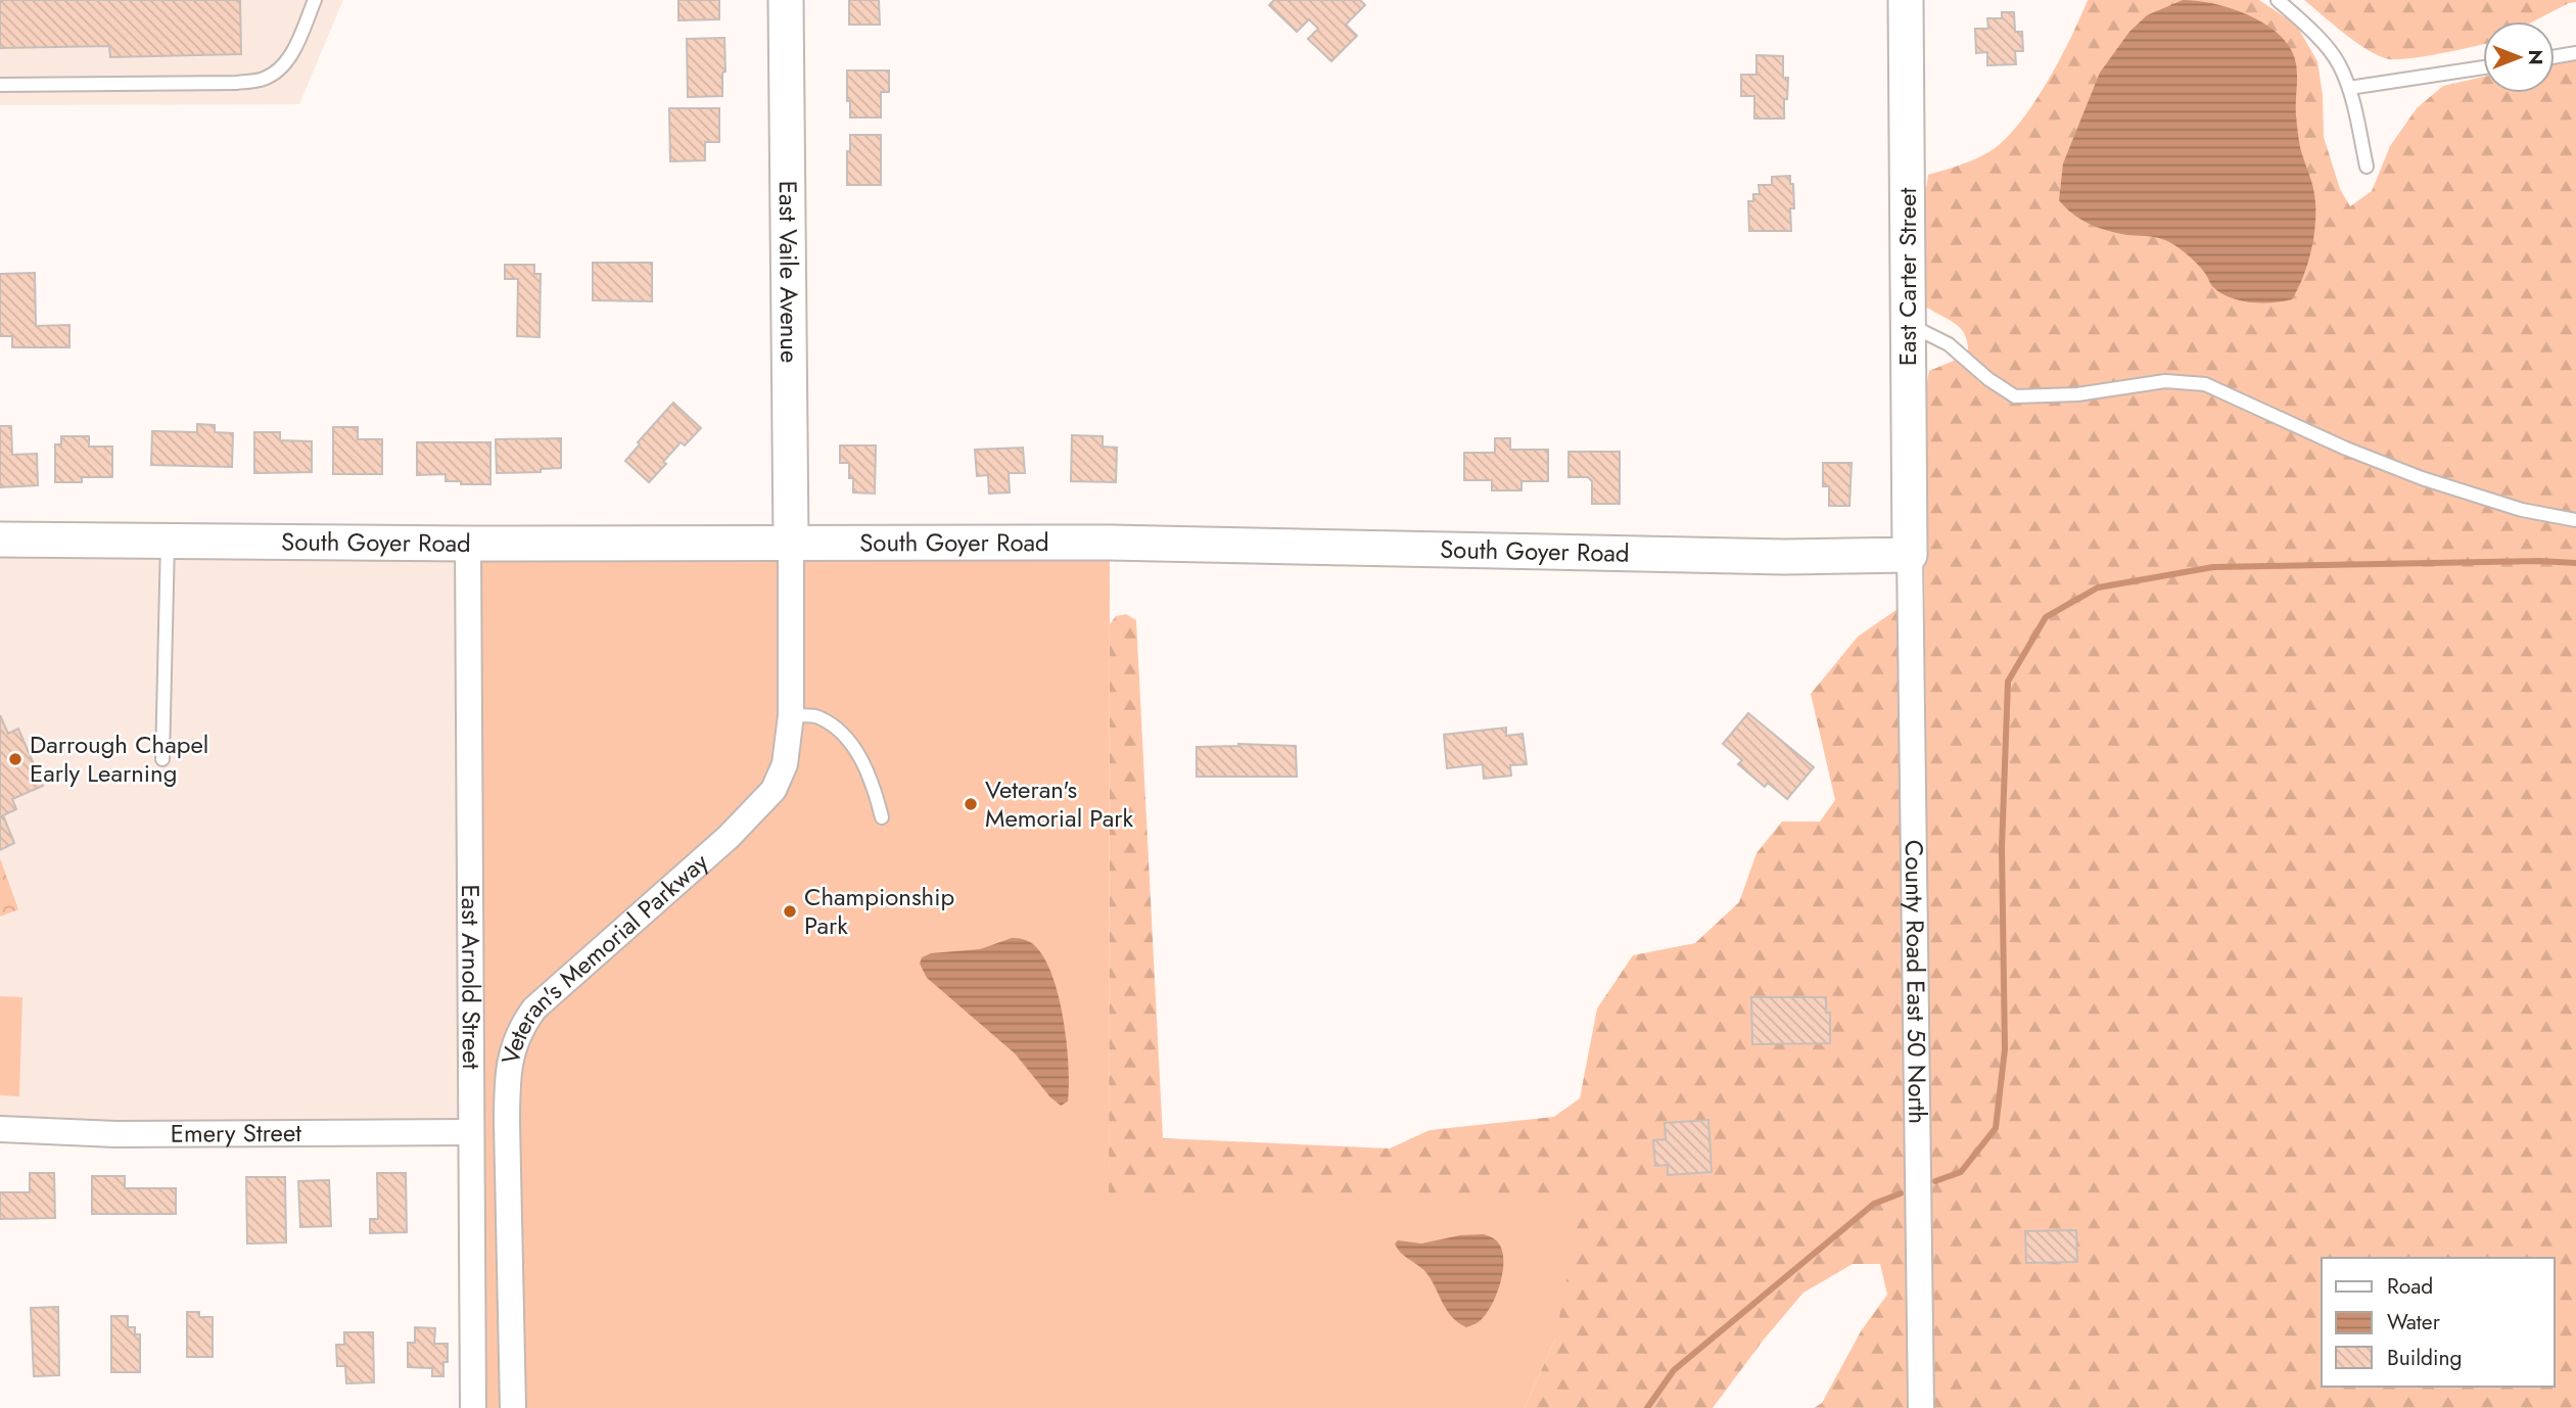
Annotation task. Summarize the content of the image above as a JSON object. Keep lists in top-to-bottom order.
{
  "streets": {
    "street": [
      "East Vaile Avenue",
      "East Carter Street",
      "South Goyer Road",
      "Veteran's Memorial Parkway",
      "East Arnold Street",
      "County Road East 50 North",
      "Emery Street"
    ]
  },
  "crossings": [
    ["East Vaile Avenue", "South Goyer Road"],
    ["East Vaile Avenue", "Veteran's Memorial Parkway"],
    ["East Carter Street", "South Goyer Road"],
    ["East Carter Street", "County Road East 50 North"],
    ["South Goyer Road", "Veteran's Memorial Parkway"],
    ["South Goyer Road", "East Arnold Street"],
    ["South Goyer Road", "County Road East 50 North"],
    ["East Arnold Street", "Emery Street"]
  ],
  "places": ["Darrough Chapel Early Learning", "Veteran's Memorial Park", "Championship Park"],
  "legend": ["Road", "Water", "Building"],
  "north": "right"
}
